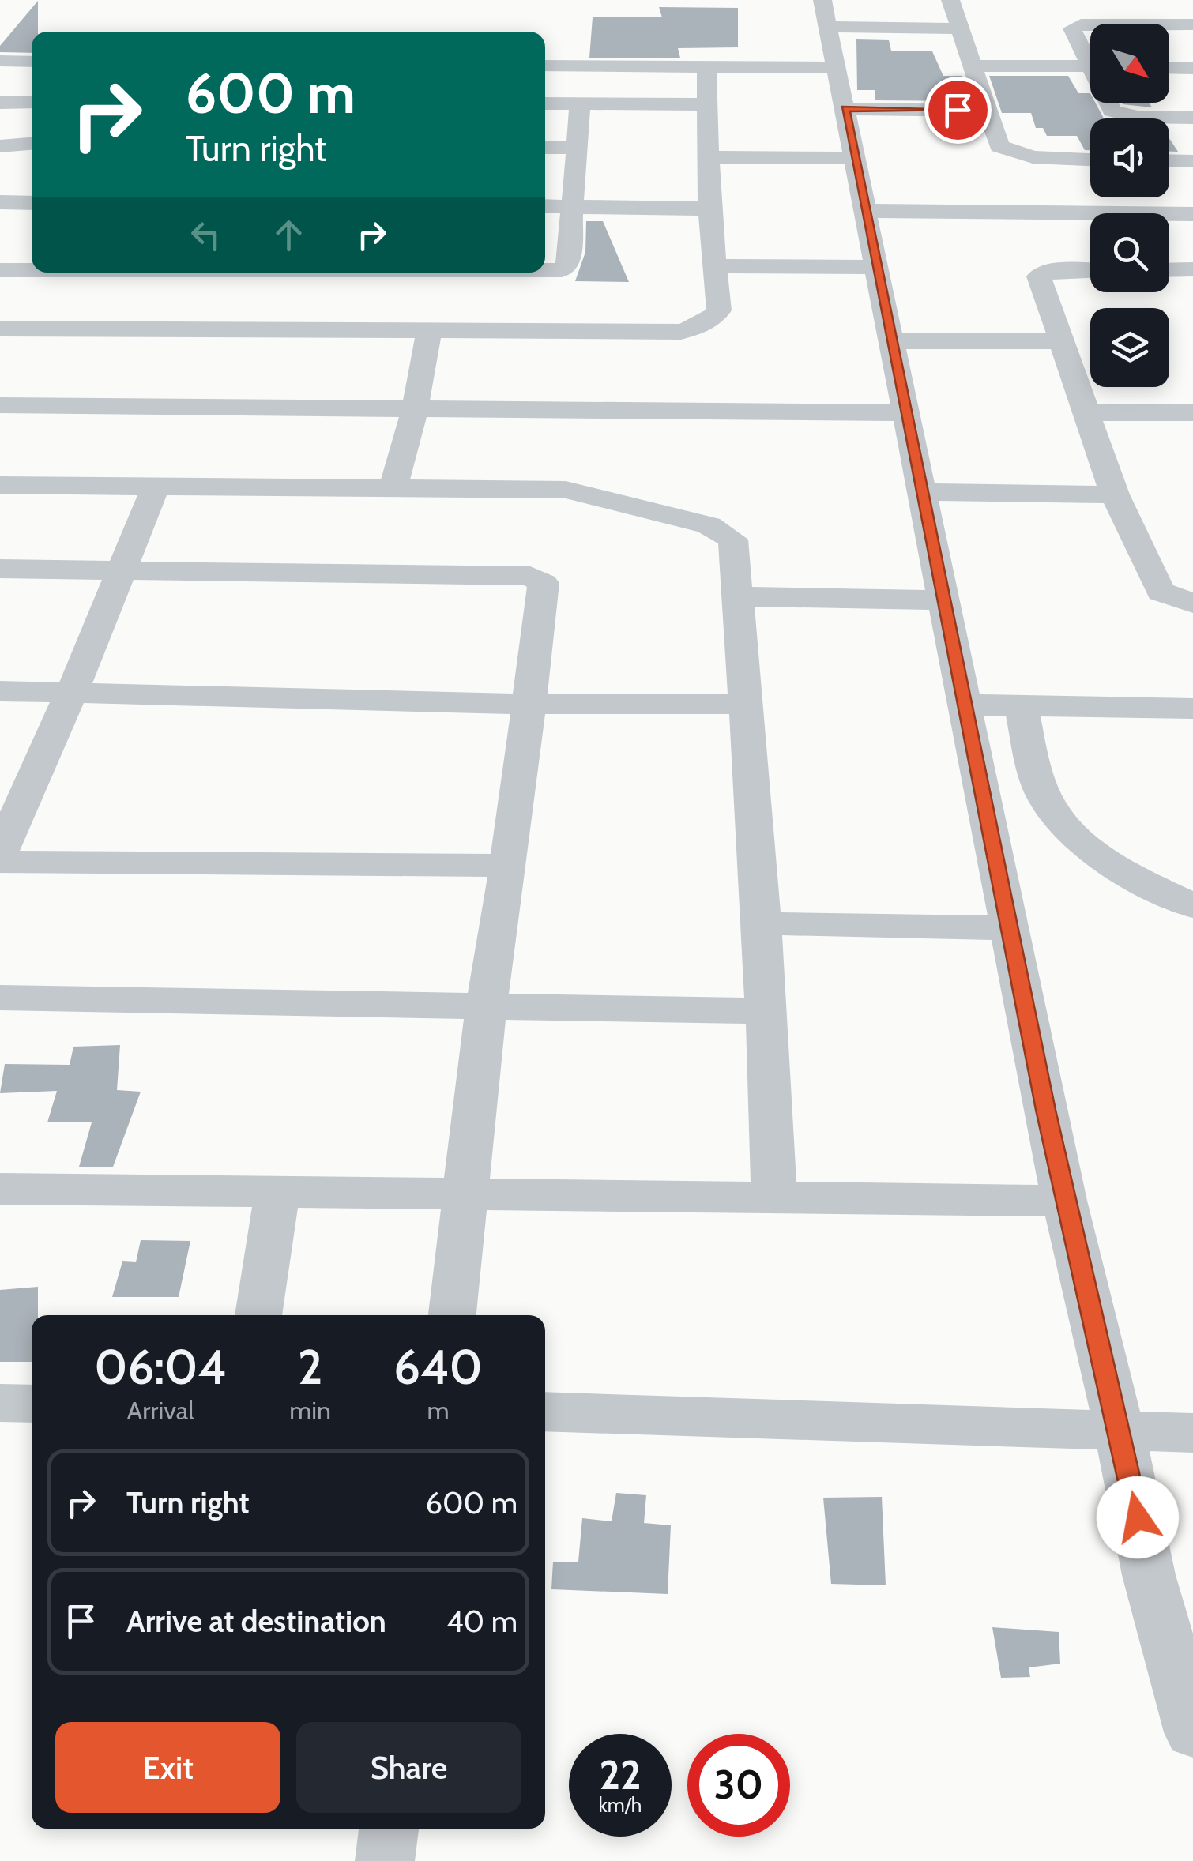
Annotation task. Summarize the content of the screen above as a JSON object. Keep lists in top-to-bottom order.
{
  "north": "bottom right",
  "page": {
    "turn": ["600 m", "Turn right"],
    "eta": [
      "06:04",
      "Arrival",
      "2",
      "min",
      "640",
      "m"
    ],
    "list": [
      {
        "name": "Turn right",
        "value": "600 m"
      },
      {
        "name": "Arrive at destination",
        "value": "40 m"
      }
    ],
    "buttons": ["Exit", "Share"],
    "speed": "22 km/h",
    "limit": "30"
  }
}
